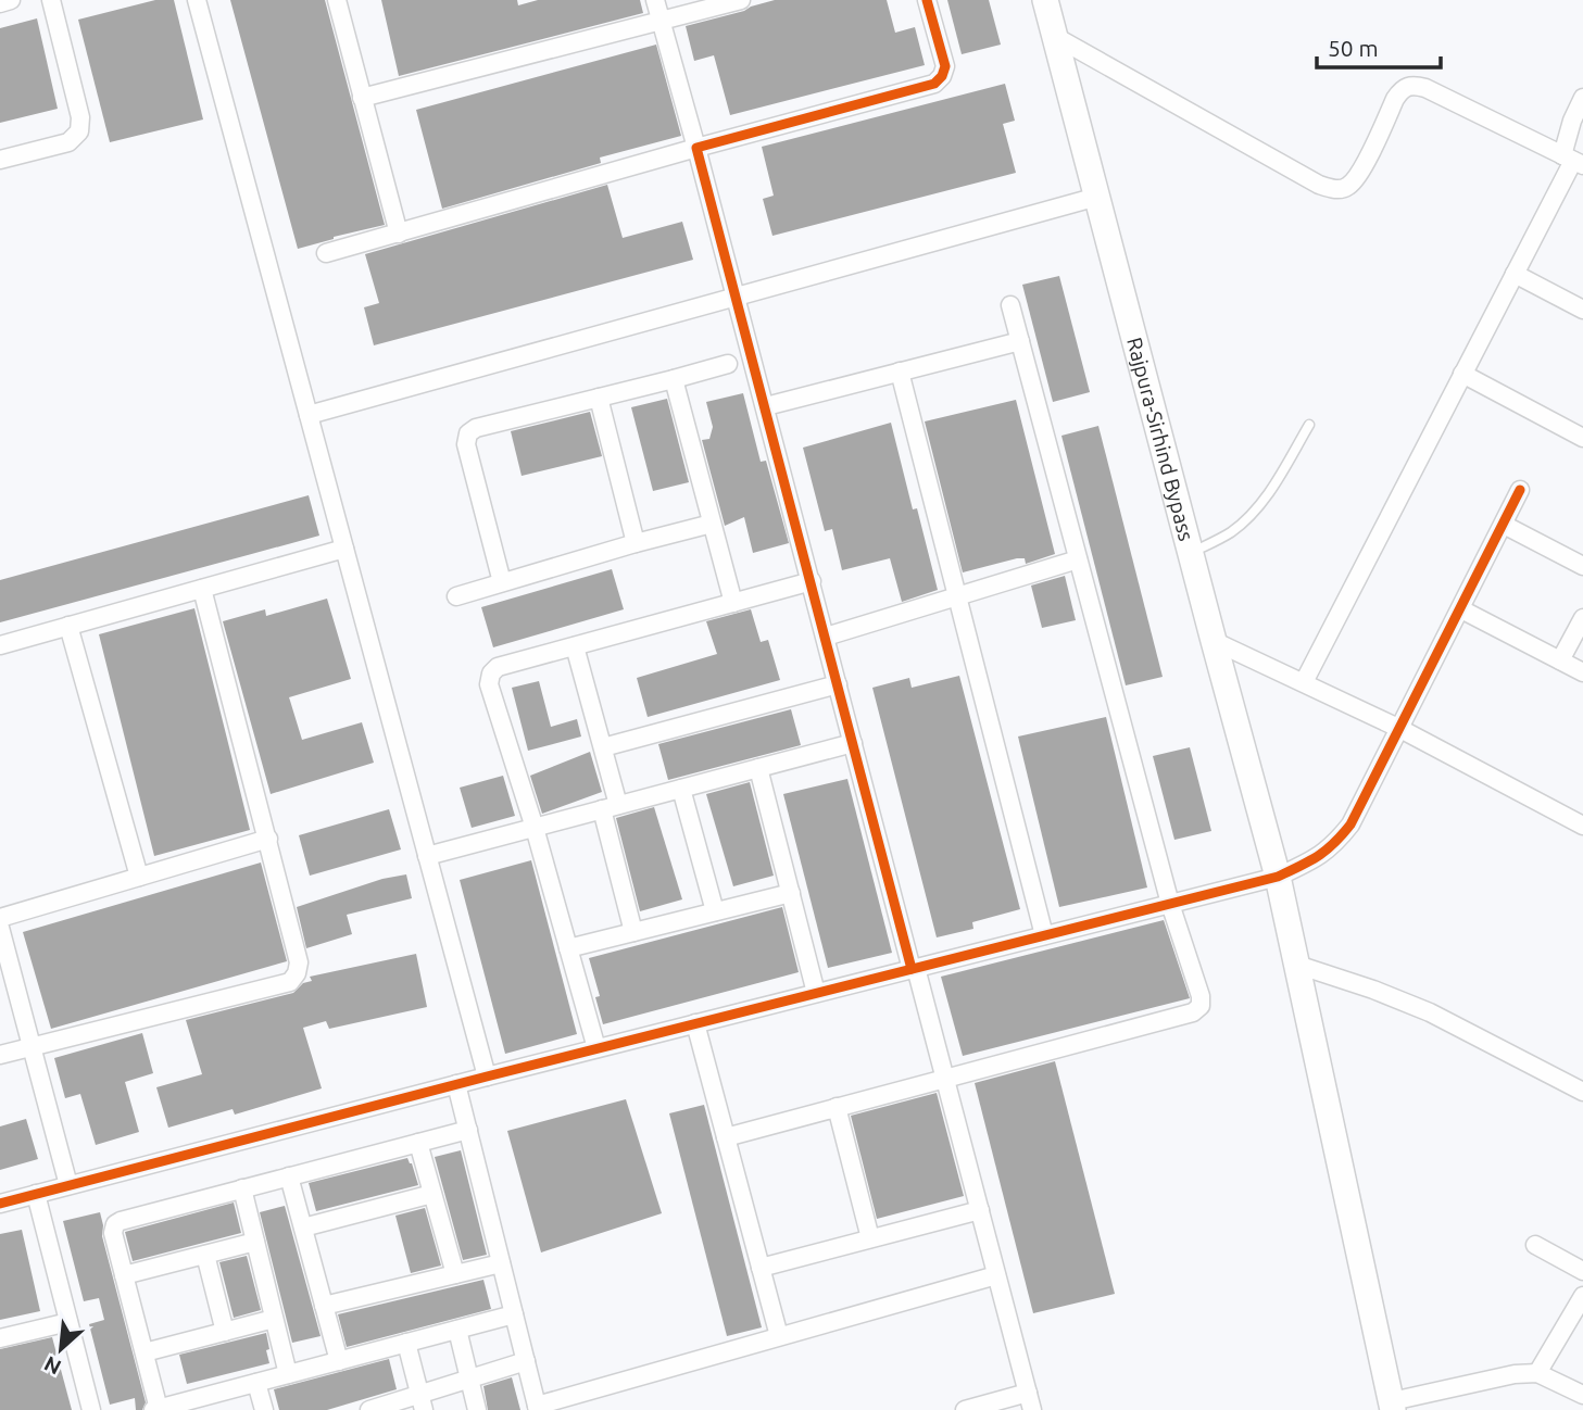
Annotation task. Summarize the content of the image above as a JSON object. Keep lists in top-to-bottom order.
{
  "streets": {
    "main road": ["Rajpura-Sirhind Bypass"]
  },
  "scale_bar": "50 m",
  "north": "bottom left"
}
